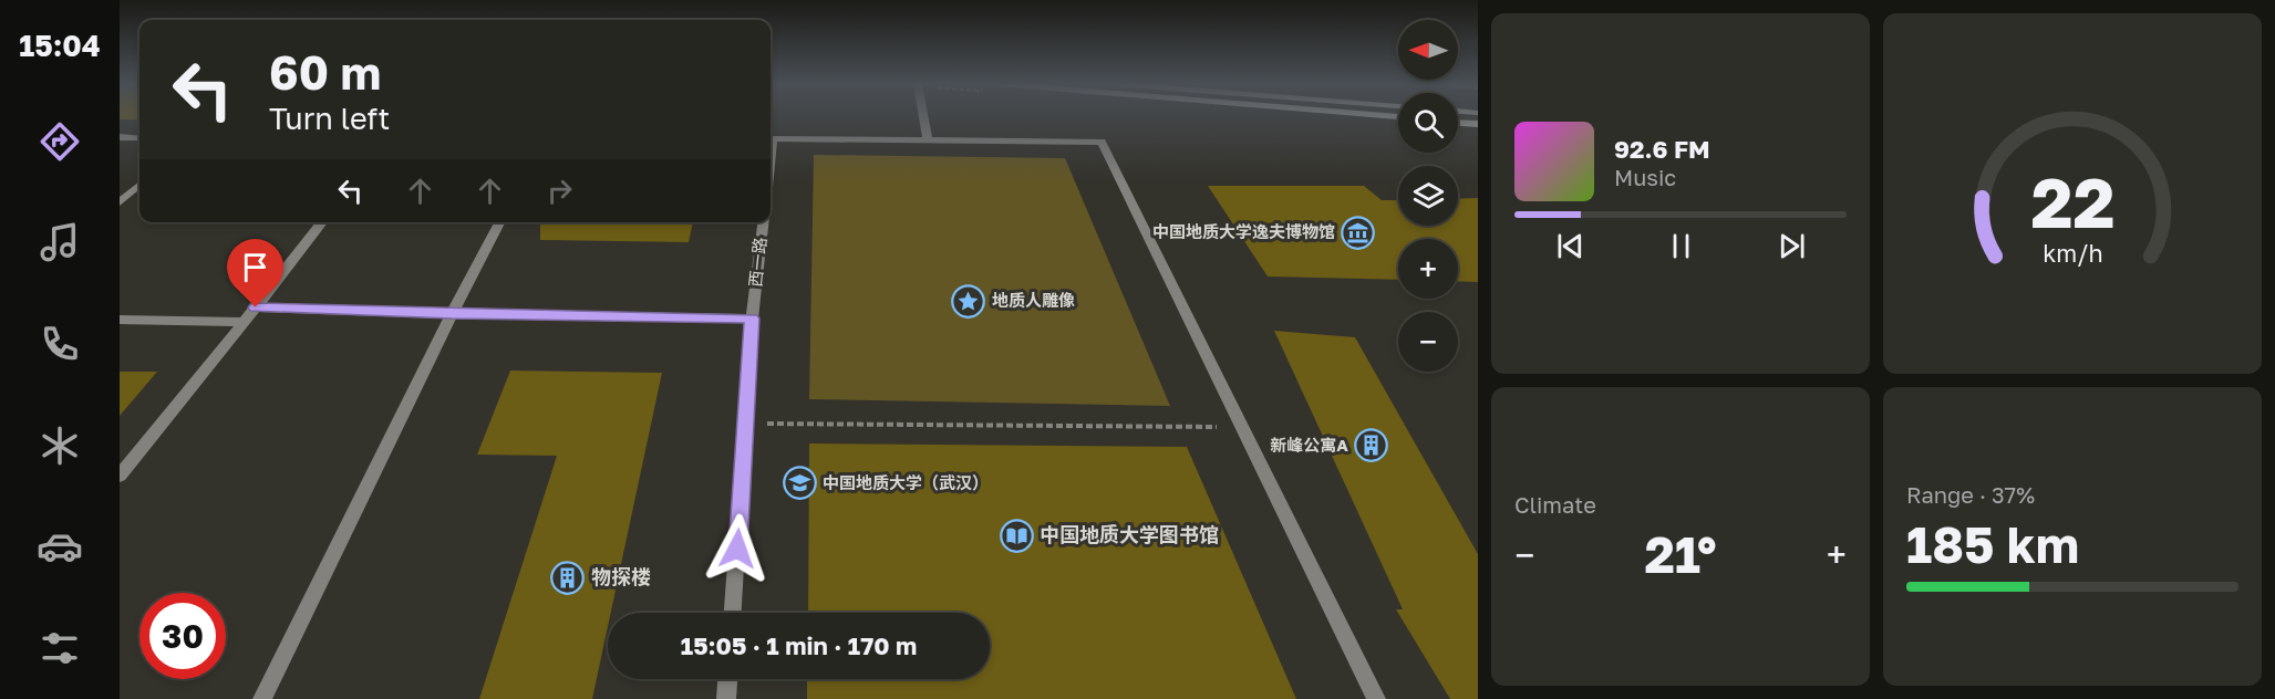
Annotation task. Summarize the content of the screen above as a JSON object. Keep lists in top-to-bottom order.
{
  "streets": {
    "street": ["西一路"]
  },
  "places": {
    "museum": ["中国地质大学逸夫博物馆"],
    "place": ["地质人雕像"],
    "building": ["新峰公寓A", "物探楼"],
    "school or university": ["中国地质大学（武汉）"],
    "library": ["中国地质大学图书馆"]
  },
  "north": "left",
  "page": {
    "tabs": "15:04",
    "map_buttons": ["+", "−"],
    "turn": ["60 m", "Turn left"],
    "song": ["92.6 FM", "Music"],
    "tile": [
      "Climate",
      ["Range · 37%", "185 km"]
    ],
    "heat": ["−", "21°", "+"],
    "limit": "30",
    "trip": "15:05 · 1 min · 170 m",
    "gauge": ["22", "km/h"]
  }
}
